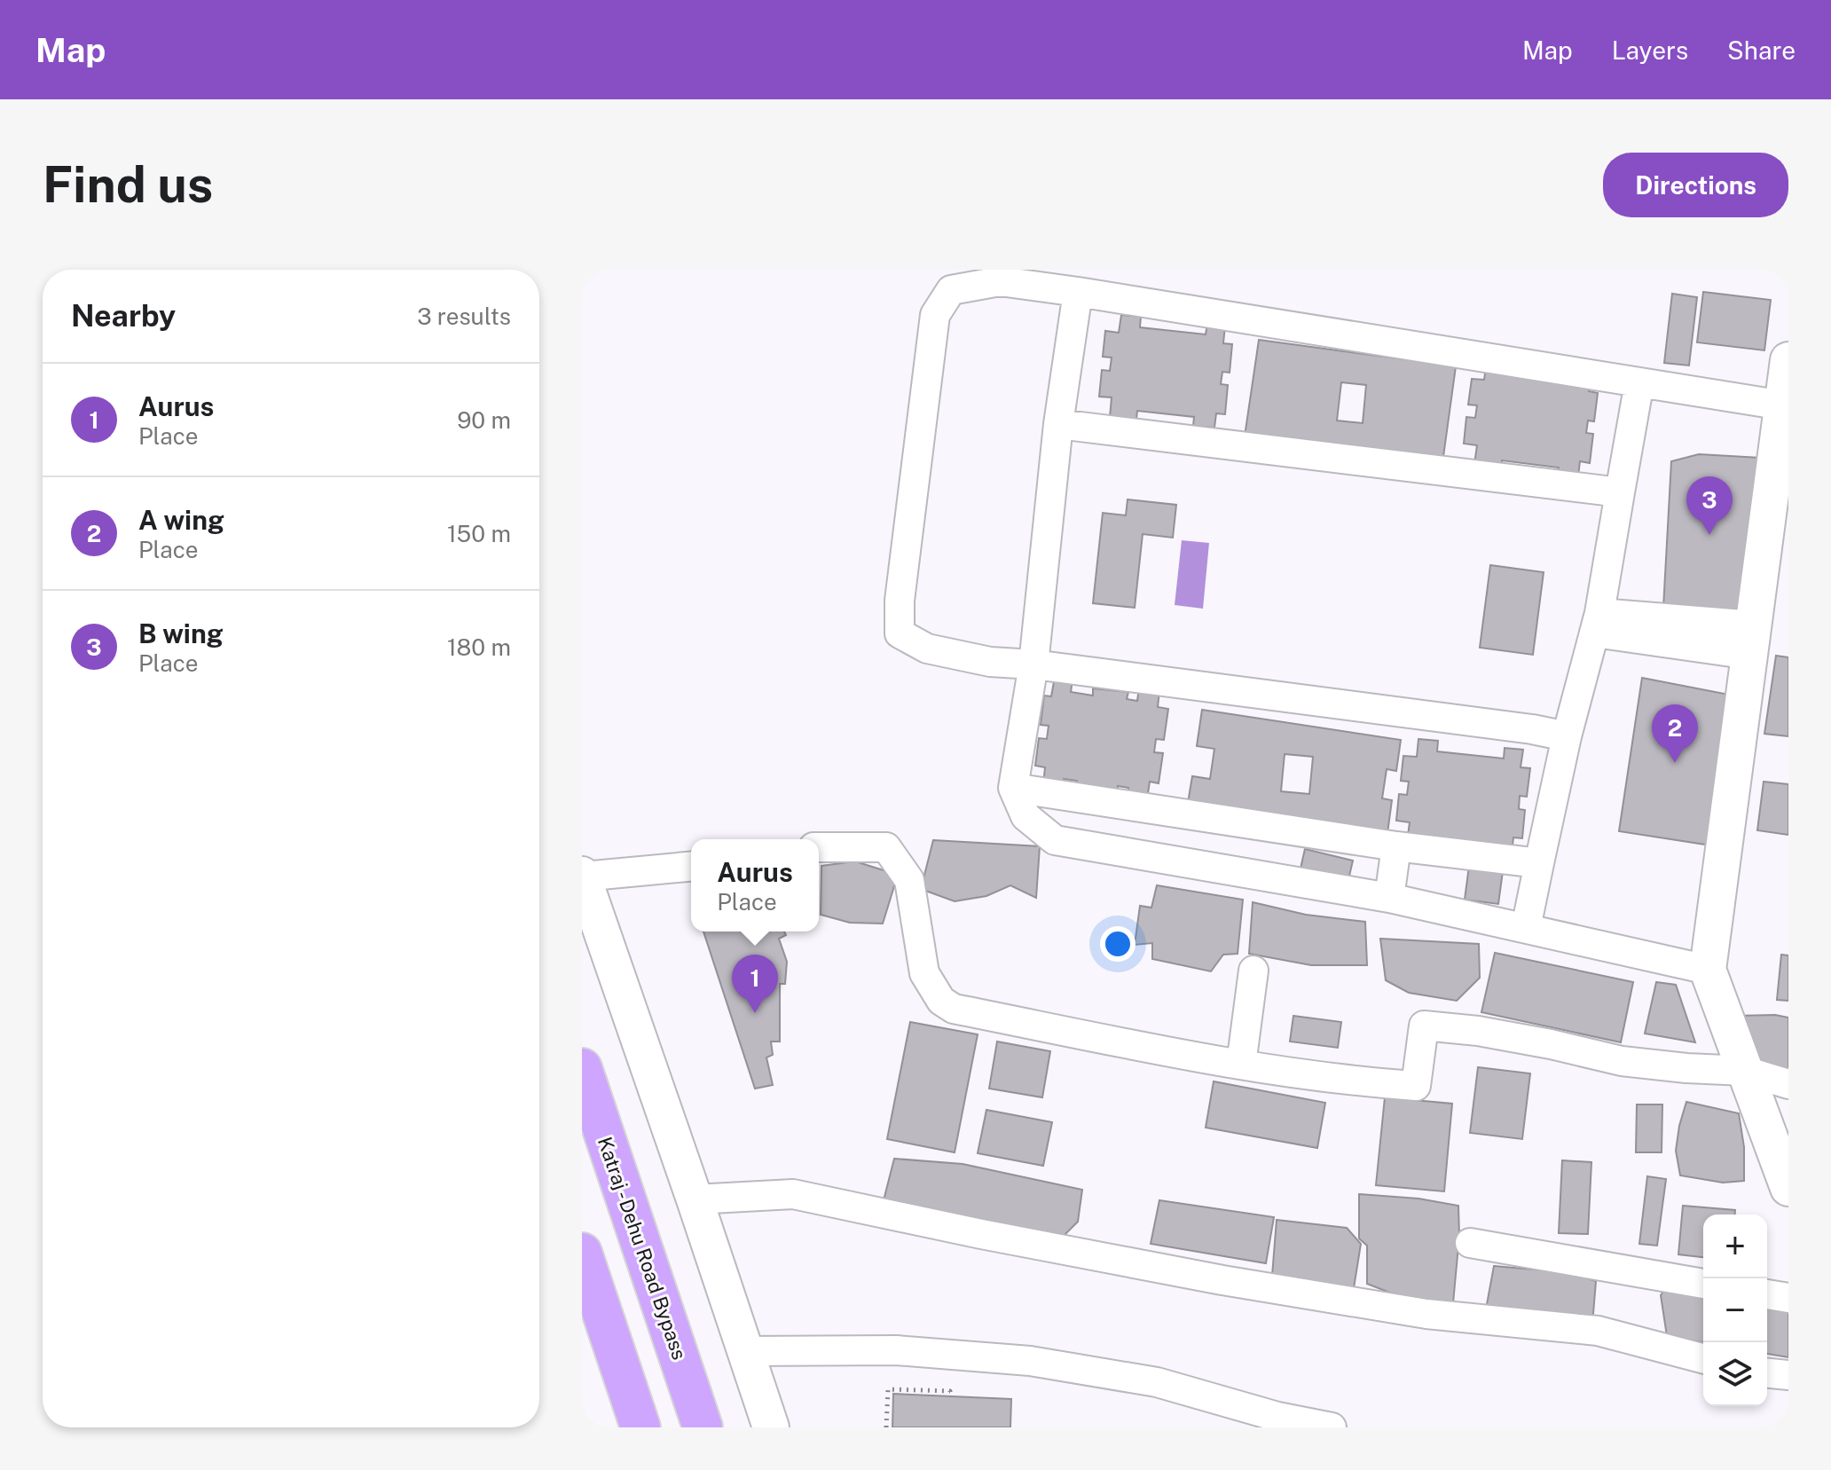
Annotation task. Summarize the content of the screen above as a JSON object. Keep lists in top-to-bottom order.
{
  "streets": {
    "highway": ["Katraj - Dehu Road Bypass"]
  },
  "page": {
    "header": "Map",
    "nav": ["Map", "Layers", "Share"],
    "buttons": "Directions",
    "title": "Find us",
    "heading": ["Nearby", "3 results"],
    "list": [
      {
        "mark": "1",
        "name": "Aurus",
        "note": "Place",
        "value": "90 m"
      },
      {
        "mark": "2",
        "name": "A wing",
        "note": "Place",
        "value": "150 m"
      },
      {
        "mark": "3",
        "name": "B wing",
        "note": "Place",
        "value": "180 m"
      }
    ],
    "pins": ["3", "2", "1"],
    "popup": ["Aurus", "Place"],
    "map_buttons": ["+", "−"]
  }
}
